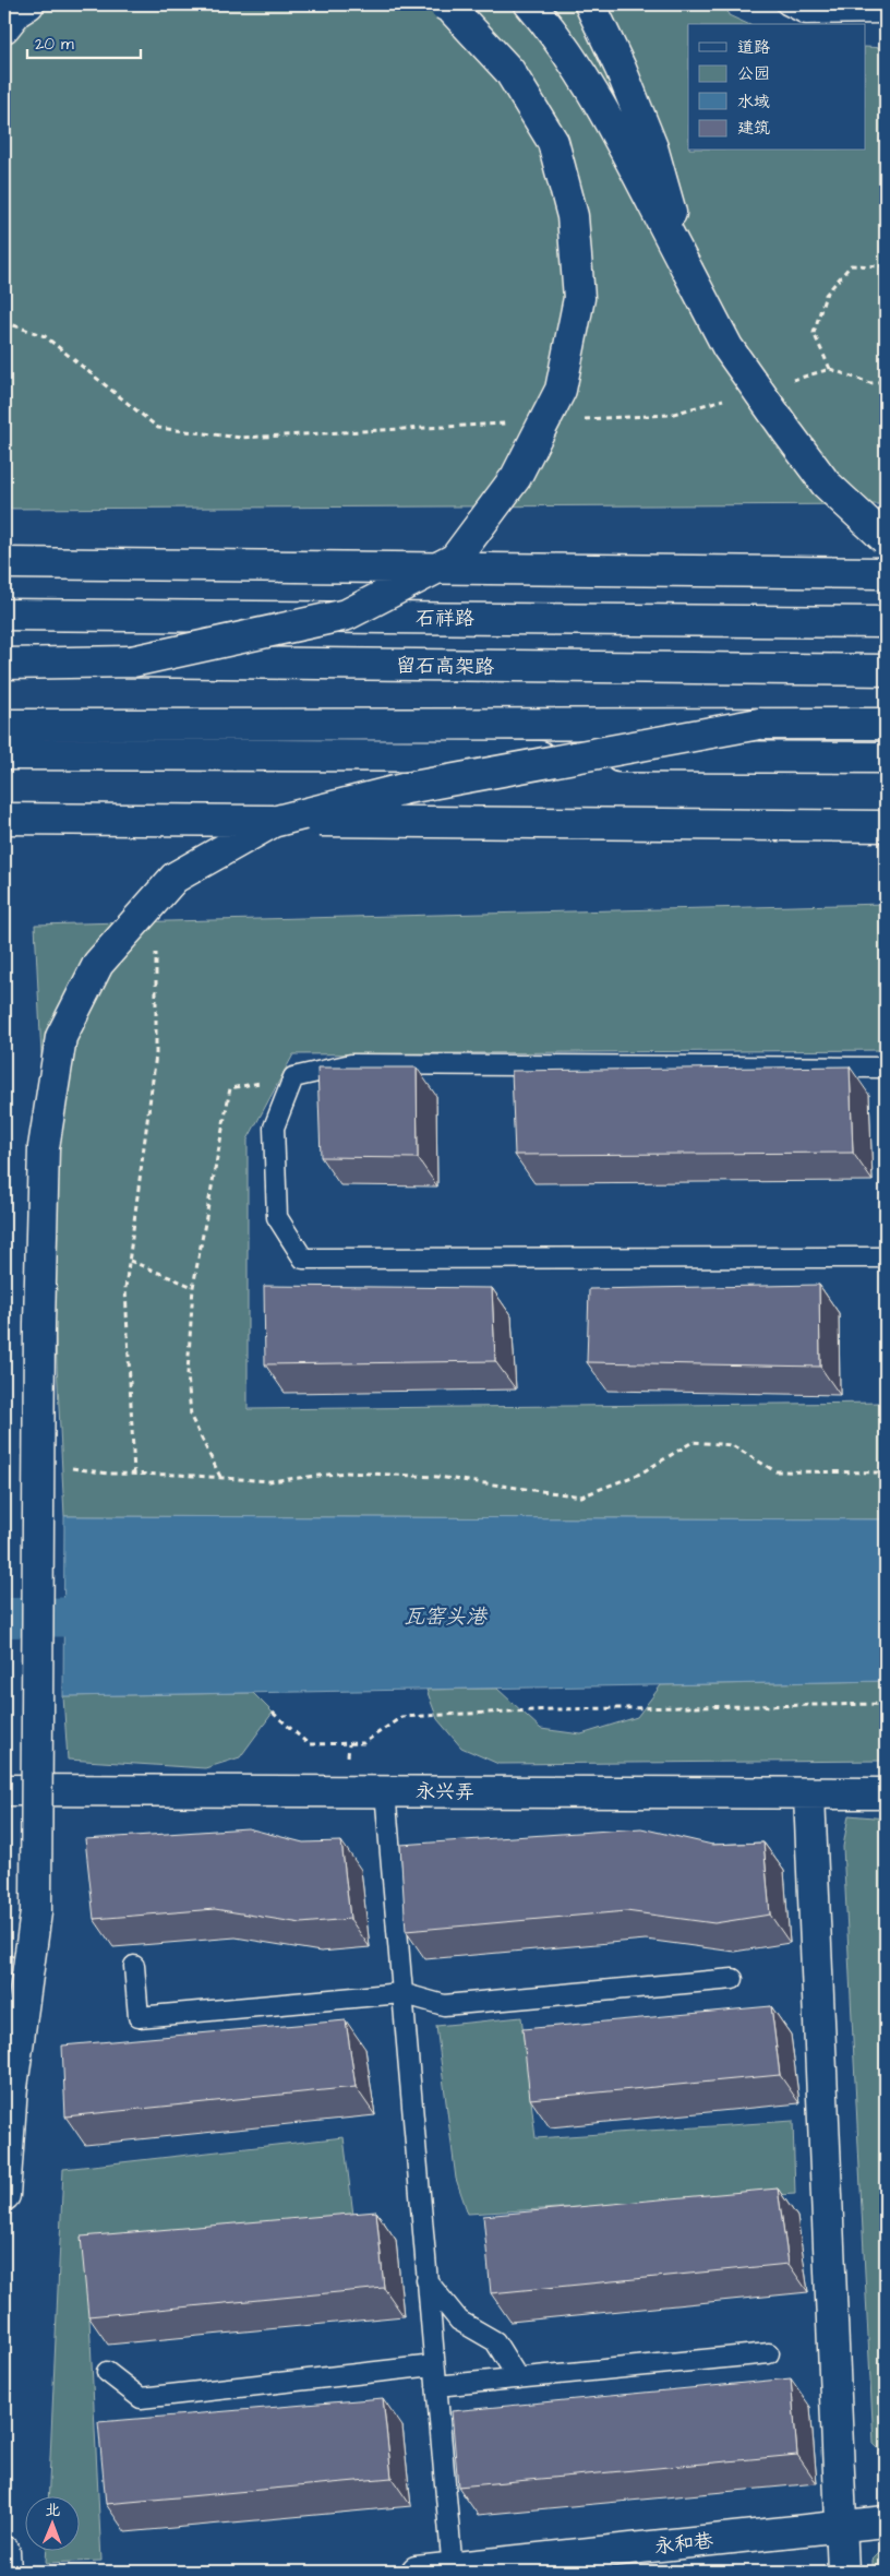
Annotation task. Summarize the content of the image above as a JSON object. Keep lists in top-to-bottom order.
{
  "streets": {
    "main road": [
      "石祥路",
      "留石高架路",
      "永兴弄",
      "永和巷"
    ]
  },
  "water": ["瓦窑头港"],
  "legend": [
    "道路",
    "公园",
    "水域",
    "建筑"
  ],
  "scale_bar": "20 m",
  "north": "top"
}
